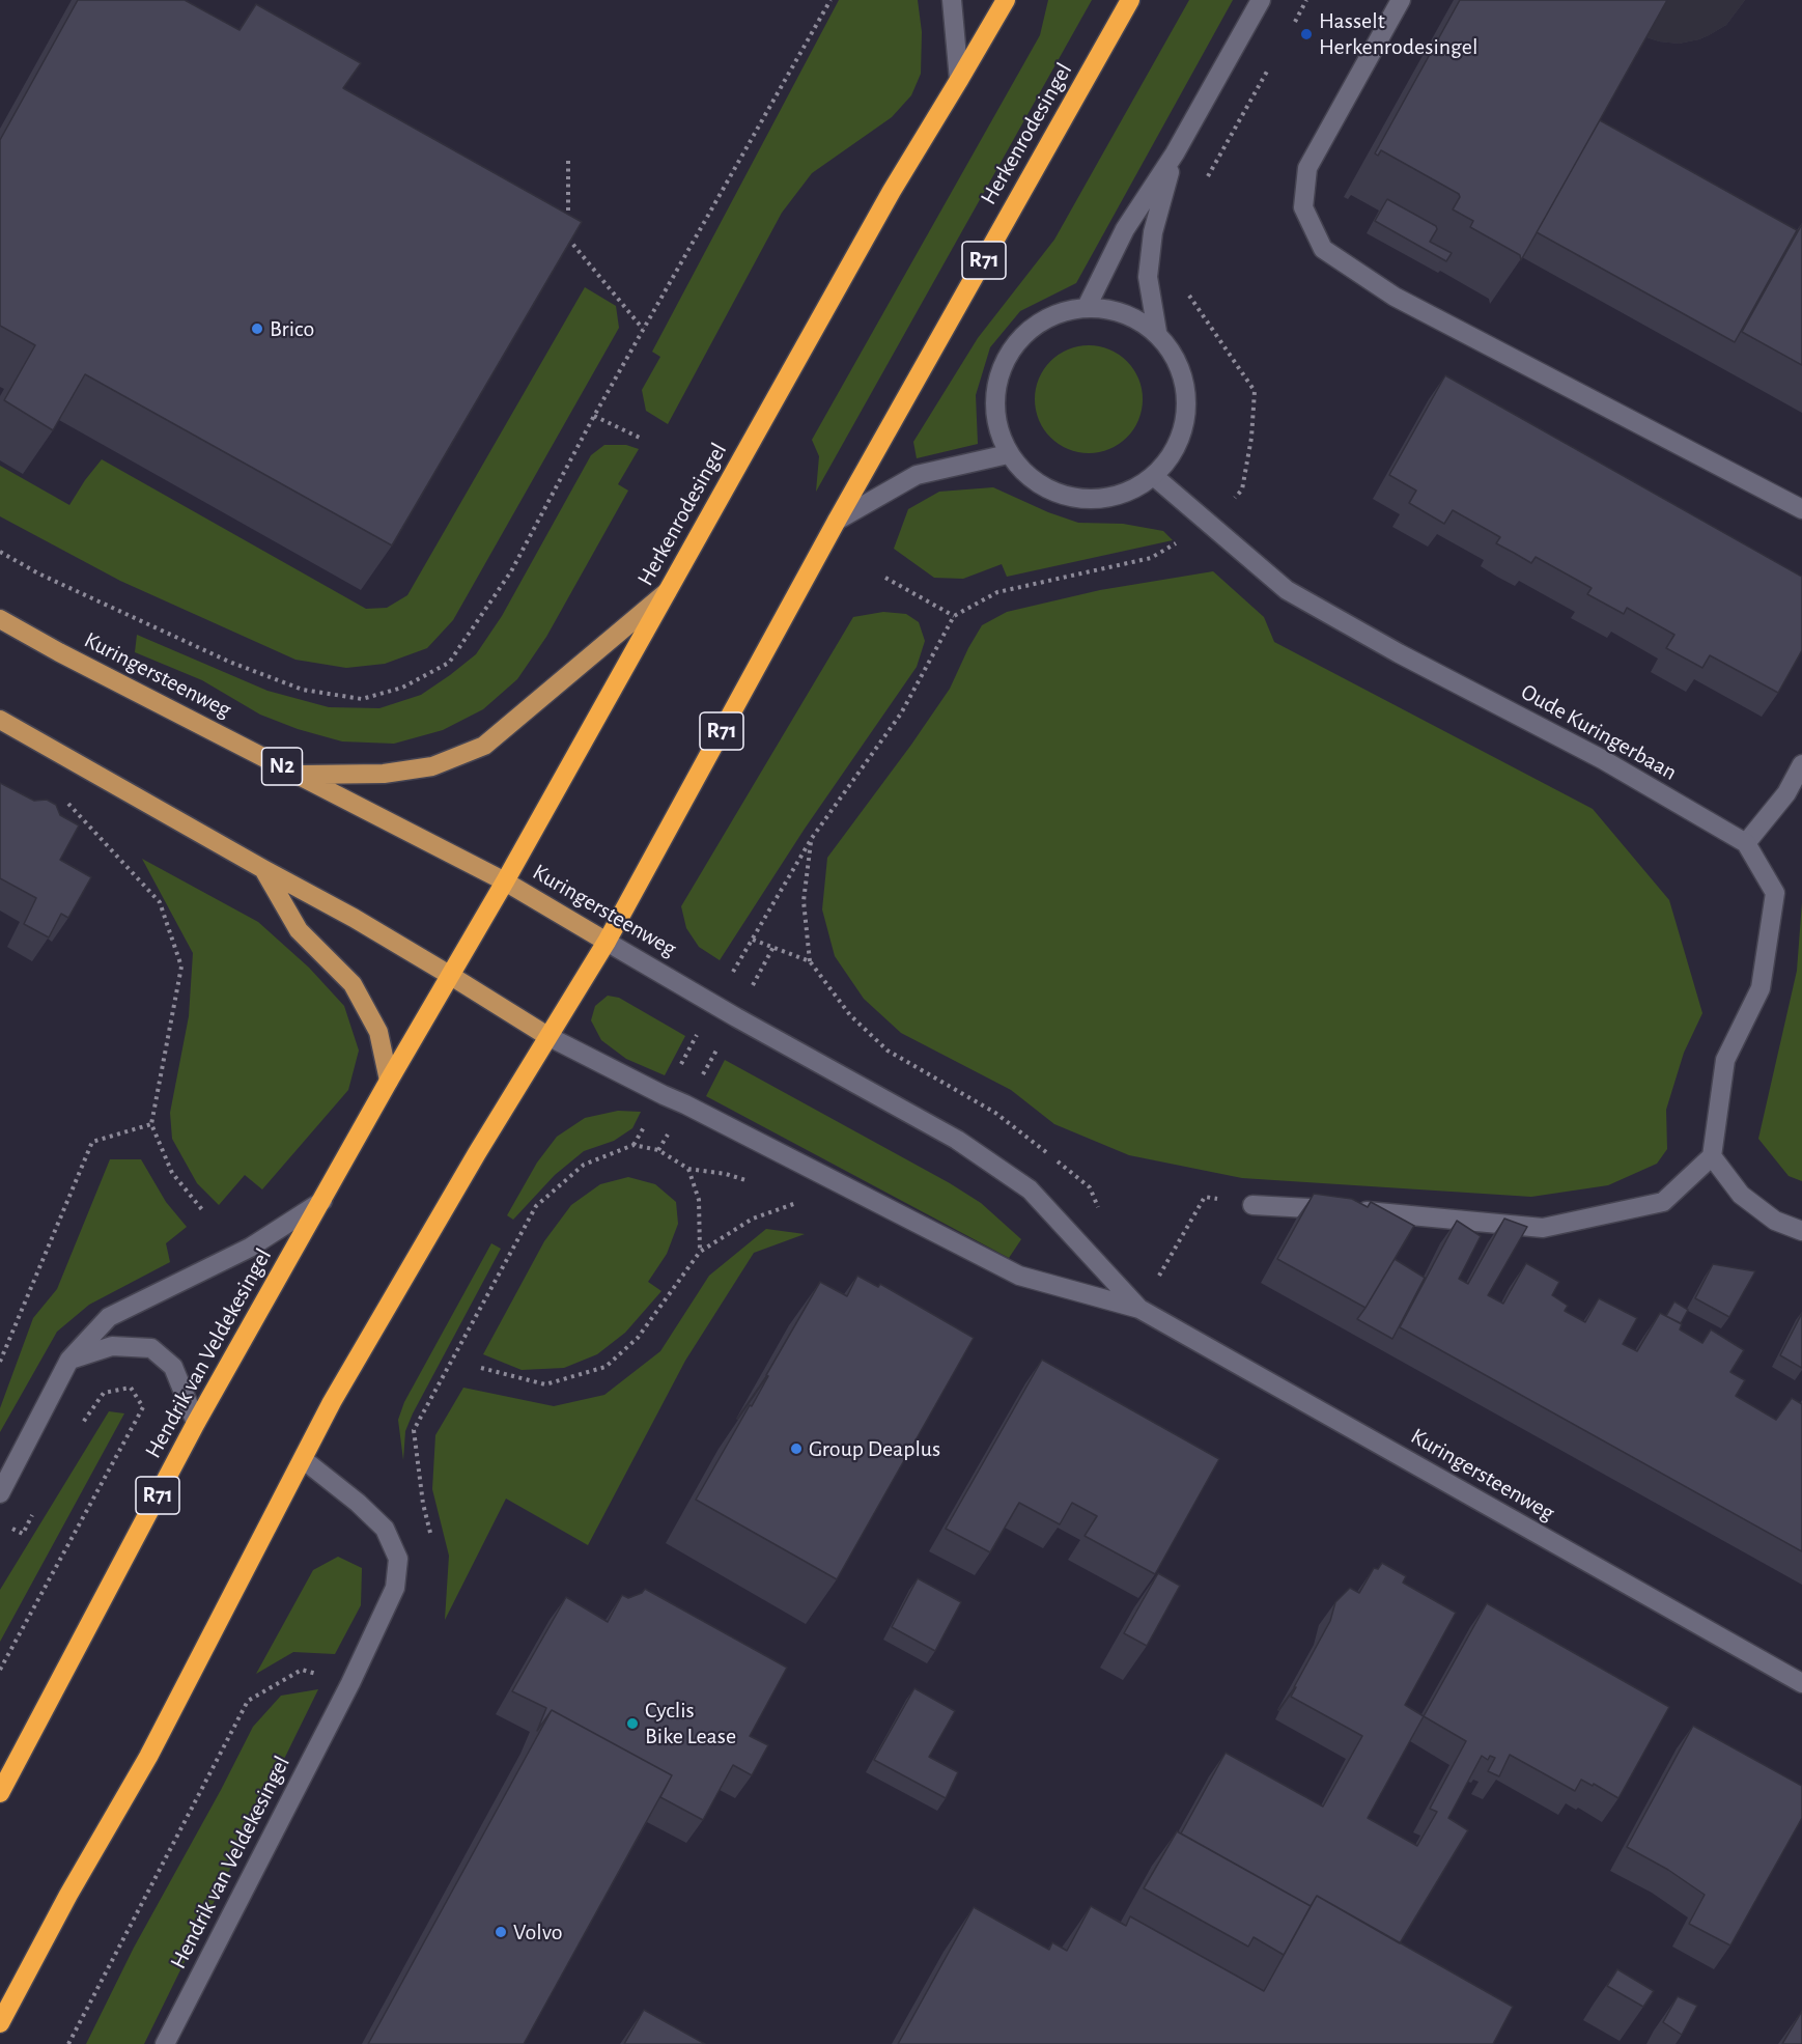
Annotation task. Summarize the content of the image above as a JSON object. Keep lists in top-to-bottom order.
{
  "streets": {
    "highway": ["Herkenrodesingel", "R71", "Hendrik van Veldekesingel"],
    "main road": ["Kuringersteenweg", "N2"],
    "street": ["Oude Kuringerbaan"]
  },
  "crossings": [
    ["Herkenrodesingel", "R71"],
    ["Herkenrodesingel", "Kuringersteenweg"],
    ["Herkenrodesingel", "Hendrik van Veldekesingel"],
    ["R71", "Kuringersteenweg"],
    ["R71", "Hendrik van Veldekesingel"],
    ["Kuringersteenweg", "Hendrik van Veldekesingel"]
  ],
  "places": [
    "Hasselt Herkenrodesingel",
    "Brico",
    "Group Deaplus",
    "Cyclis Bike Lease",
    "Volvo"
  ]
}
